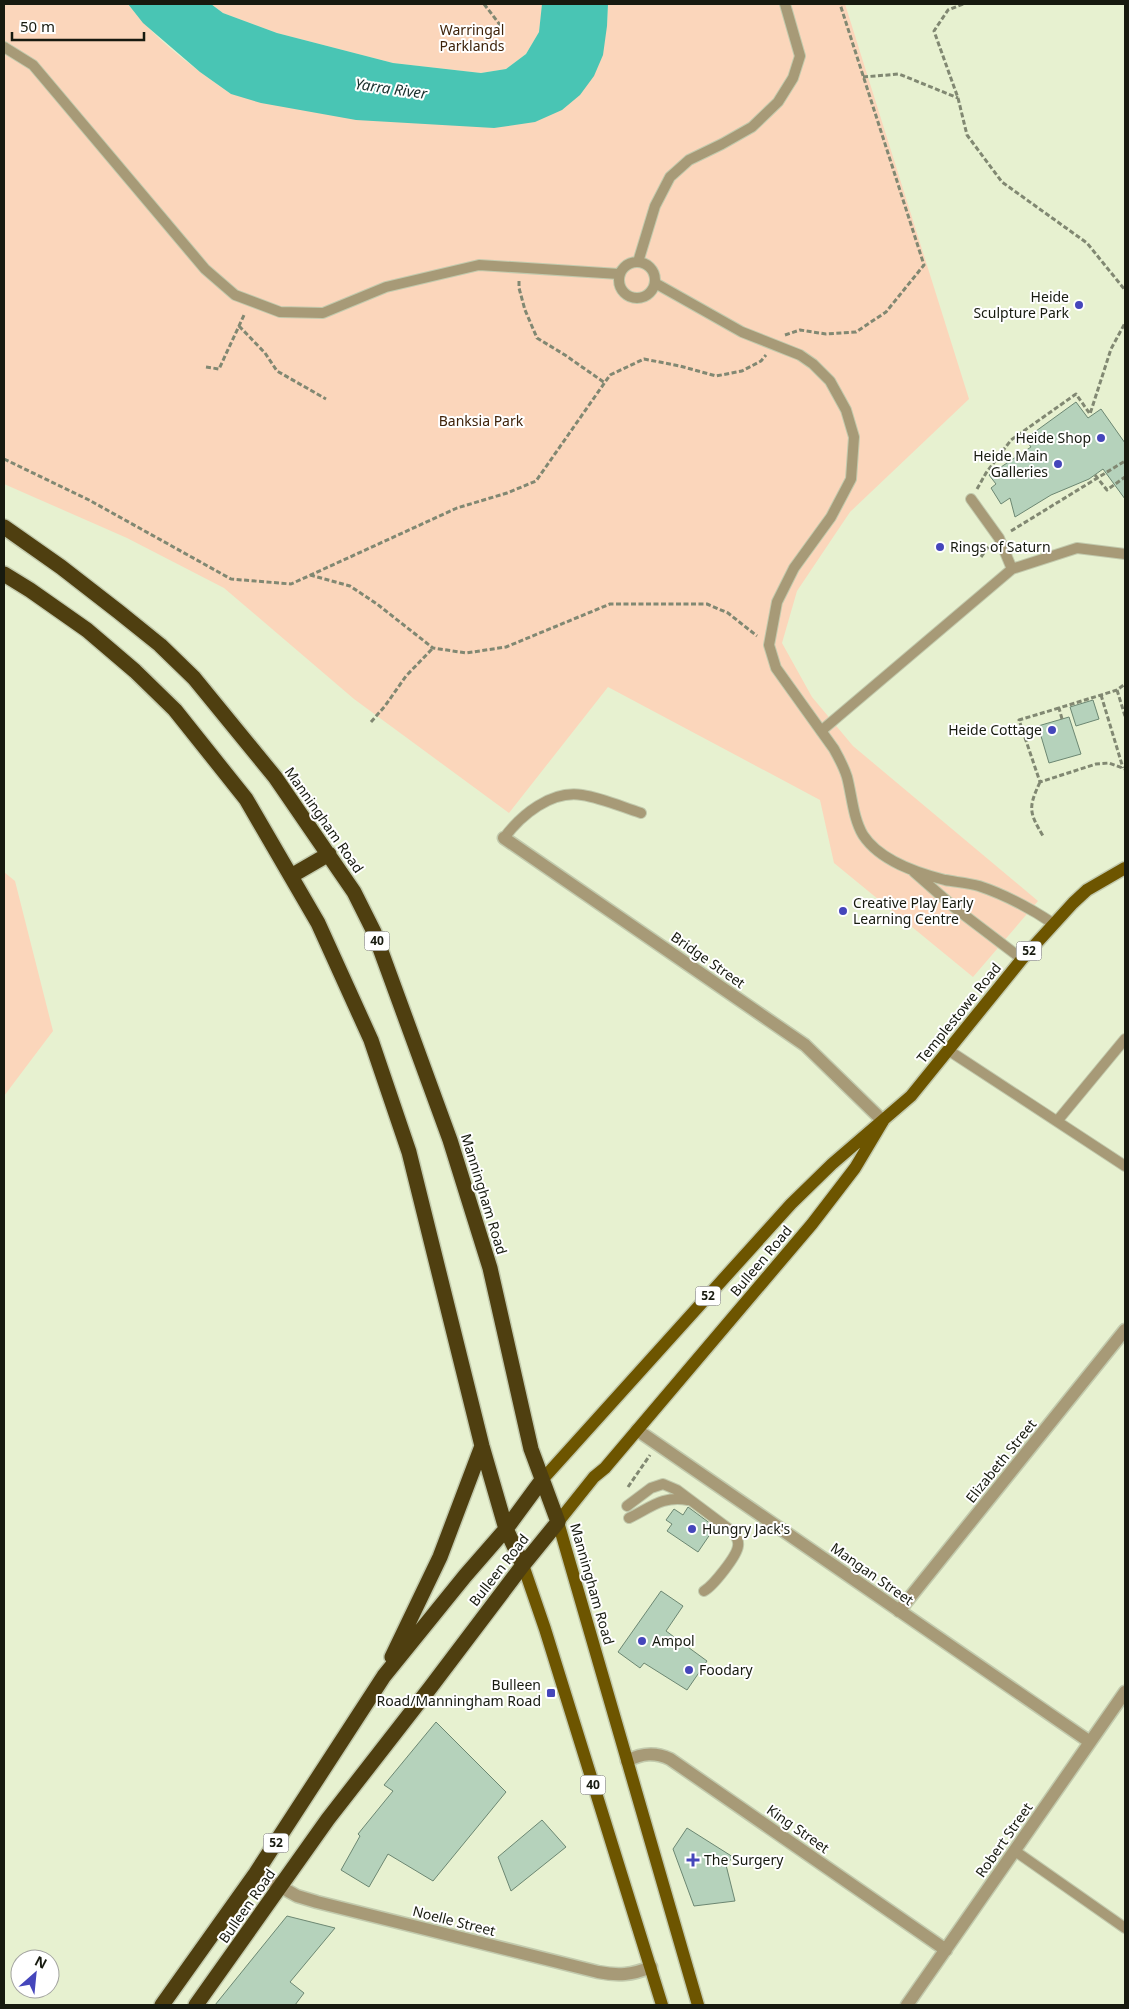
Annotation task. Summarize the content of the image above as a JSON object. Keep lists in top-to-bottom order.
{
  "streets": {
    "highway": [
      "Manningham Road",
      "40",
      "52",
      "Bulleen Road"
    ],
    "main road": ["Templestowe Road"],
    "street": [
      "Bridge Street",
      "Elizabeth Street",
      "Mangan Street",
      "King Street",
      "Robert Street",
      "Noelle Street"
    ]
  },
  "crossings": [
    ["Manningham Road", "Bulleen Road"],
    ["Manningham Road", "King Street"],
    ["40", "Bulleen Road"],
    ["40", "Noelle Street"],
    ["Bridge Street", "Templestowe Road"],
    ["Bridge Street", "Bulleen Road"],
    ["Templestowe Road", "Bulleen Road"],
    ["Bulleen Road", "Mangan Street"],
    ["Bulleen Road", "Noelle Street"],
    ["Elizabeth Street", "Mangan Street"],
    ["Mangan Street", "Robert Street"],
    ["King Street", "Robert Street"]
  ],
  "water": ["Yarra River"],
  "parks": ["Warringal Parklands", "Banksia Park"],
  "places": {
    "other": [
      "Heide Sculpture Park",
      "Heide Shop",
      "Heide Main Galleries",
      "Rings of Saturn",
      "Heide Cottage",
      "Creative Play Early Learning Centre",
      "Hungry Jack's",
      "Ampol",
      "Foodary"
    ],
    "transit": ["Bulleen Road/Manningham Road"],
    "health": ["The Surgery"]
  },
  "scale_bar": "50 m",
  "north": "top right"
}
